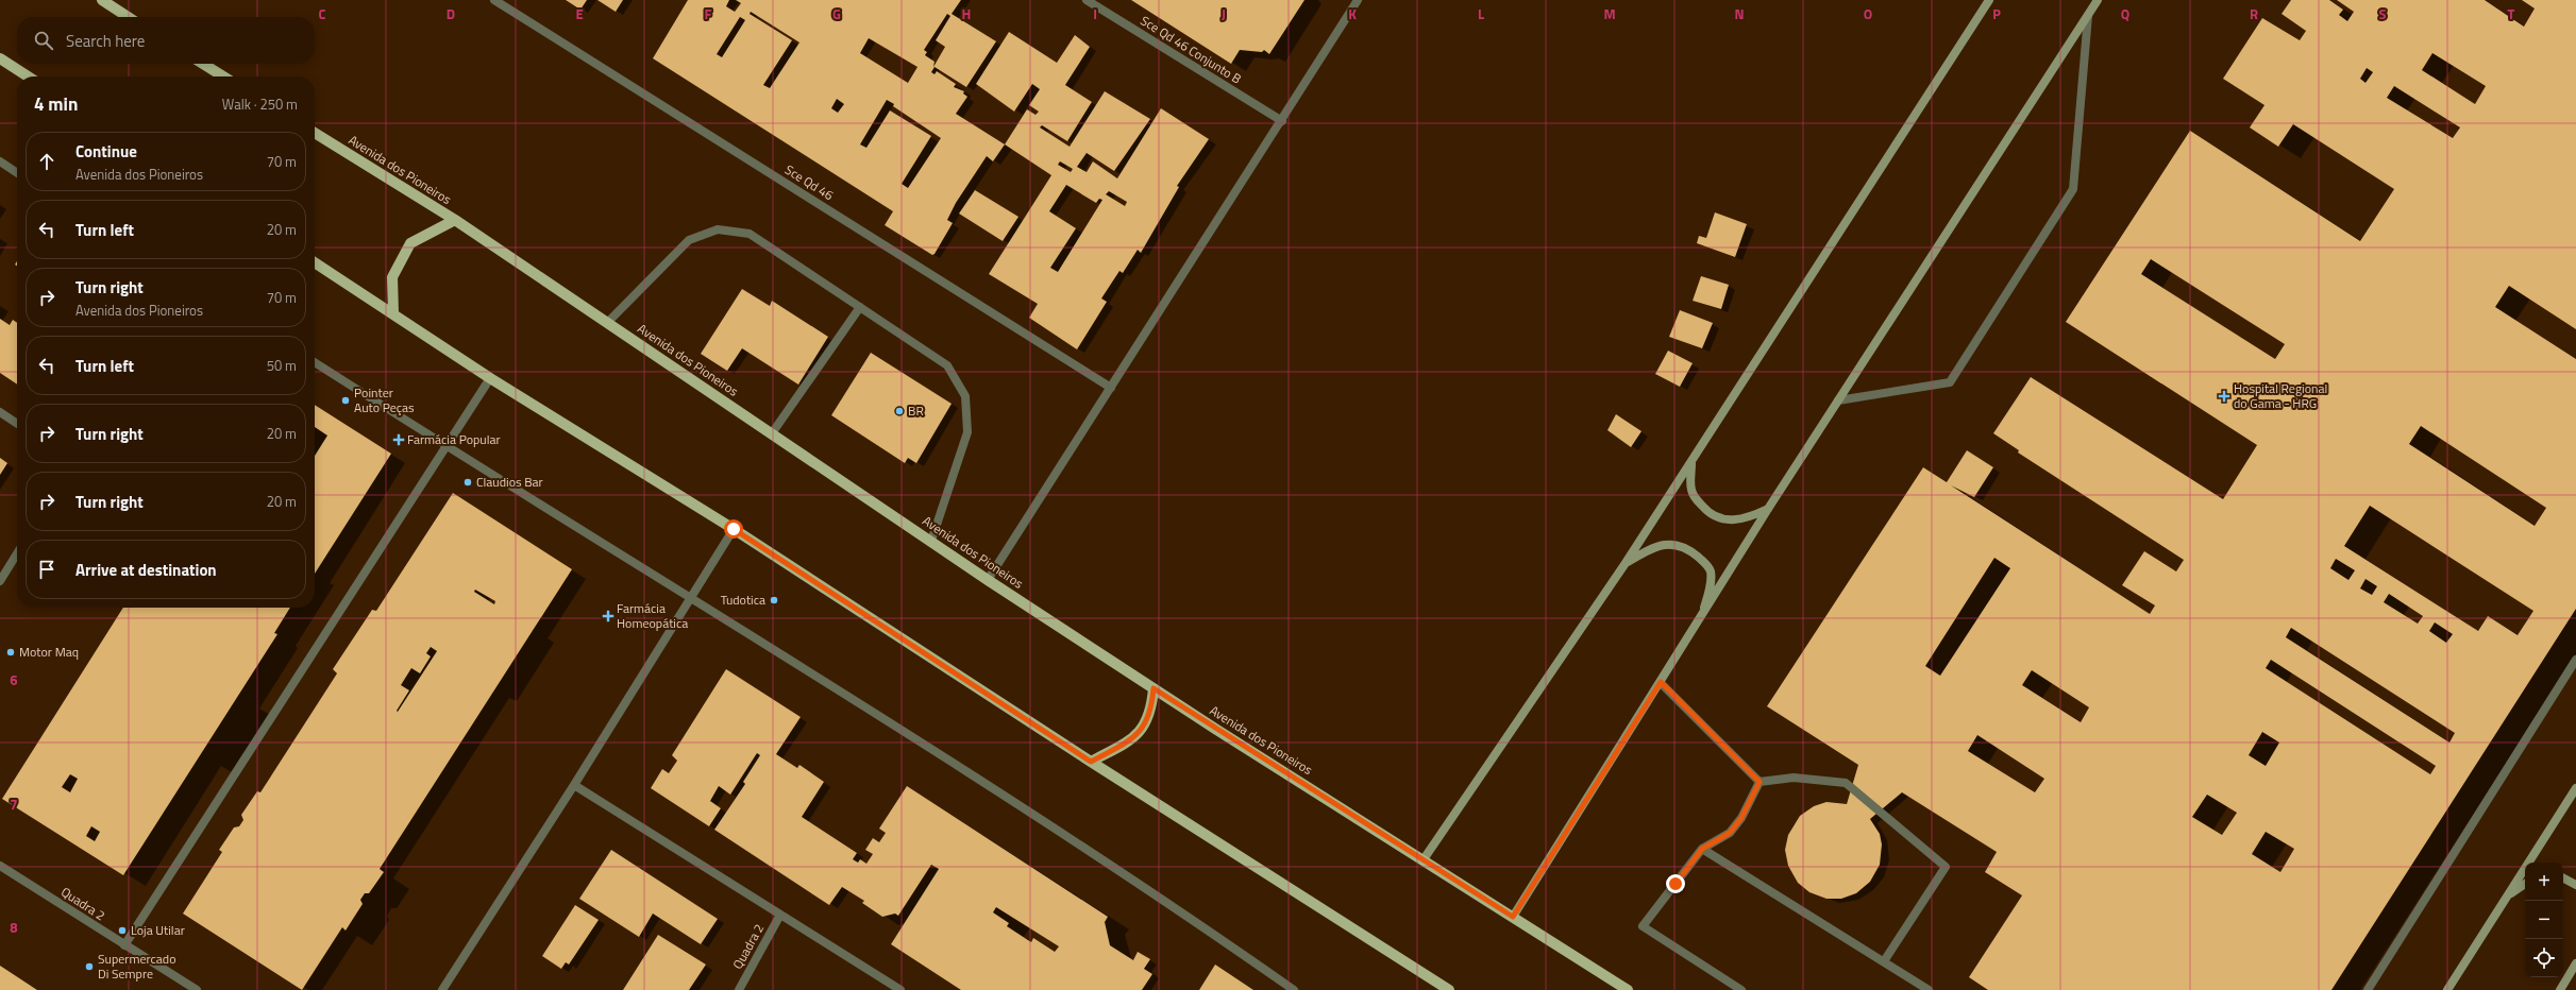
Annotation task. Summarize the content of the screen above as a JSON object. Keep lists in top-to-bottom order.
{
  "streets": {
    "main road": ["Avenida dos Pioneiros"],
    "street": ["Sce Qd 46 Conjunto B", "Sce Qd 46", "Quadra 2"]
  },
  "places": {
    "health": ["Hospital Regional do Gama - HRG", "Farmácia Popular", "Farmácia Homeopática"],
    "other": [
      "Pointer Auto Peças",
      "BR",
      "Claudios Bar",
      "Tudotica",
      "Motor Maq",
      "Loja Utilar",
      "Supermercado Di Sempre"
    ]
  },
  "page": {
    "search": "Search here",
    "heading": ["4 min", "Walk · 250 m"],
    "list": [
      ["Continue", "Avenida dos Pioneiros", "70 m"],
      ["Turn left", "20 m"],
      ["Turn right", "Avenida dos Pioneiros", "70 m"],
      ["Turn left", "50 m"],
      ["Turn right", "20 m"],
      ["Turn right", "20 m"],
      "Arrive at destination"
    ],
    "map_buttons": ["+", "−"]
  },
  "grid": {
    "columns": [
      "C",
      "D",
      "E",
      "F",
      "G",
      "H",
      "I",
      "J",
      "K",
      "L",
      "M",
      "N",
      "O",
      "P",
      "Q",
      "R",
      "S",
      "T"
    ],
    "rows": ["6", "7", "8"]
  }
}
